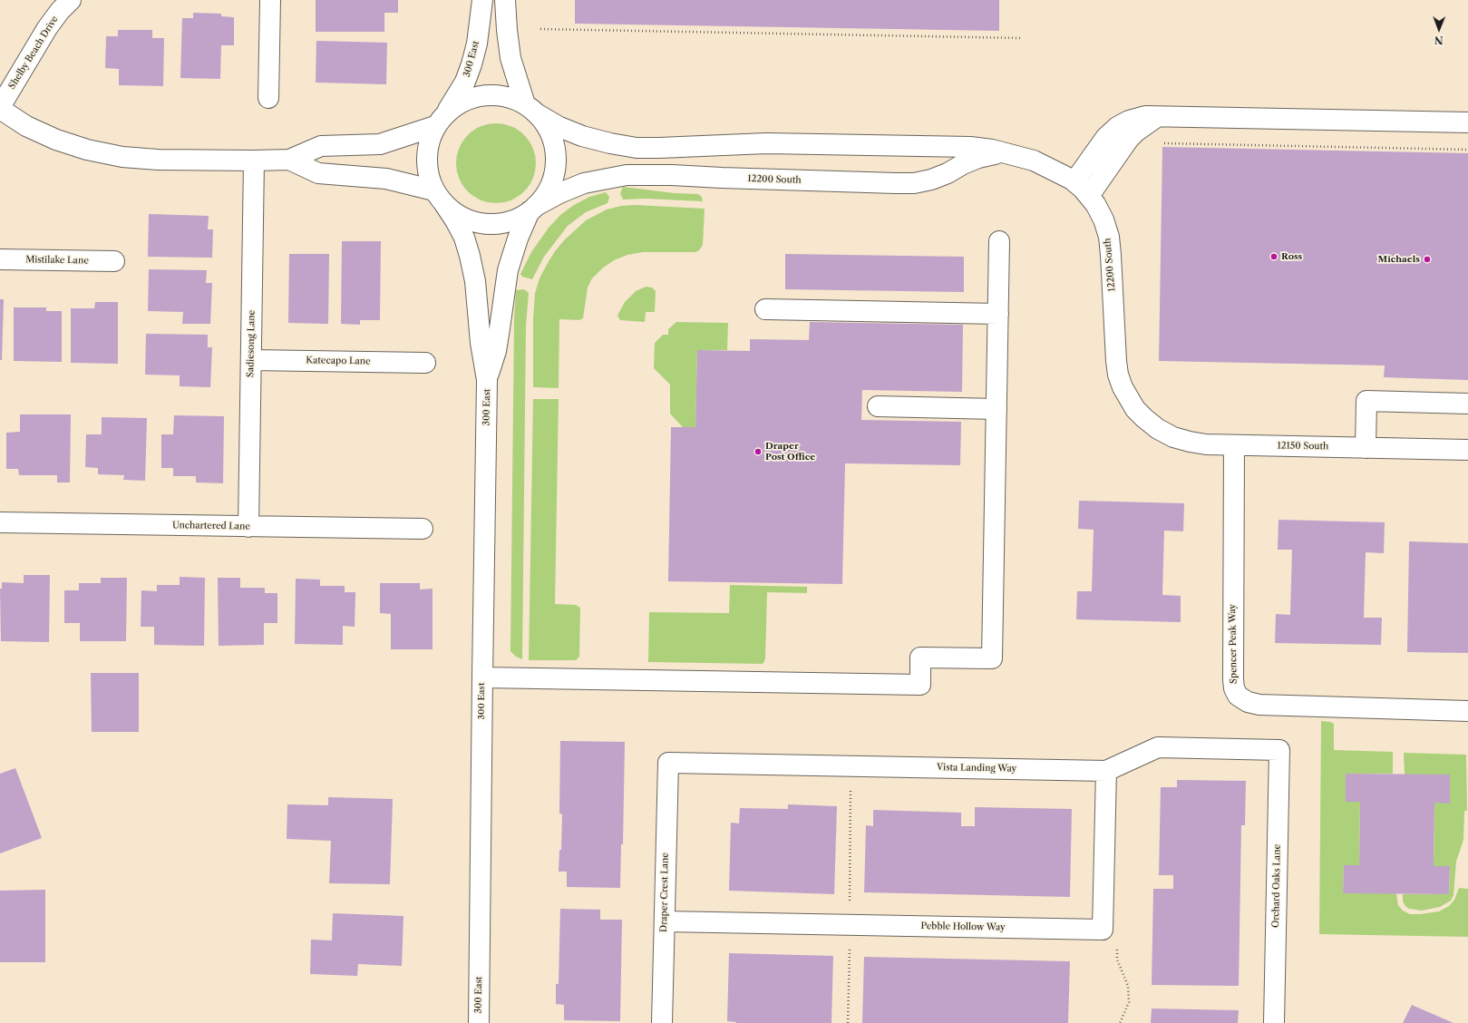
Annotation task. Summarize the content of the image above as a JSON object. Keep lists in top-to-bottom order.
{
  "streets": {
    "street": [
      "Shelby Beach Drive",
      "300 East",
      "12200 South",
      "Mistilake Lane",
      "Sadiesong Lane",
      "Katecapo Lane",
      "12150 South",
      "Unchartered Lane",
      "Spencer Peak Way",
      "Vista Landing Way",
      "Orchard Oaks Lane",
      "Draper Crest Lane",
      "Pebble Hollow Way"
    ]
  },
  "crossings": [
    ["300 East", "12200 South"],
    ["12200 South", "12150 South"],
    ["Sadiesong Lane", "Katecapo Lane"],
    ["Sadiesong Lane", "Unchartered Lane"],
    ["12150 South", "Spencer Peak Way"],
    ["Vista Landing Way", "Orchard Oaks Lane"],
    ["Vista Landing Way", "Draper Crest Lane"],
    ["Vista Landing Way", "Pebble Hollow Way"],
    ["Draper Crest Lane", "Pebble Hollow Way"]
  ],
  "places": ["Ross", "Michaels", "Draper Post Office"],
  "north": "bottom"
}
